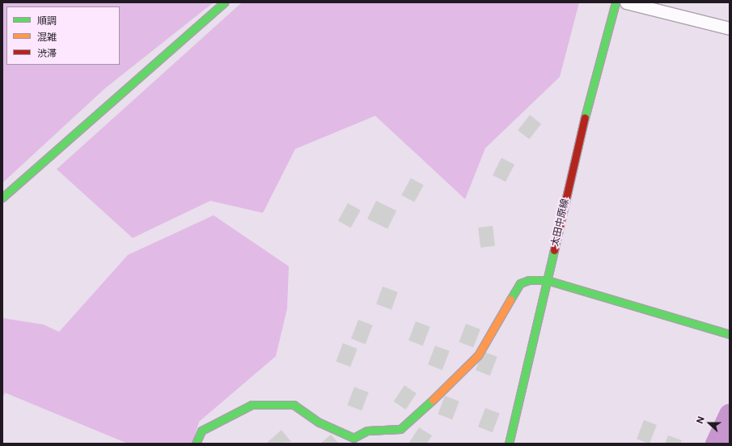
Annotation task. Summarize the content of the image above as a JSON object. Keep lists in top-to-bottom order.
{
  "streets": {
    "street": ["太田中原線"]
  },
  "legend": ["順調", "混雑", "渋滞"],
  "north": "left"
}
